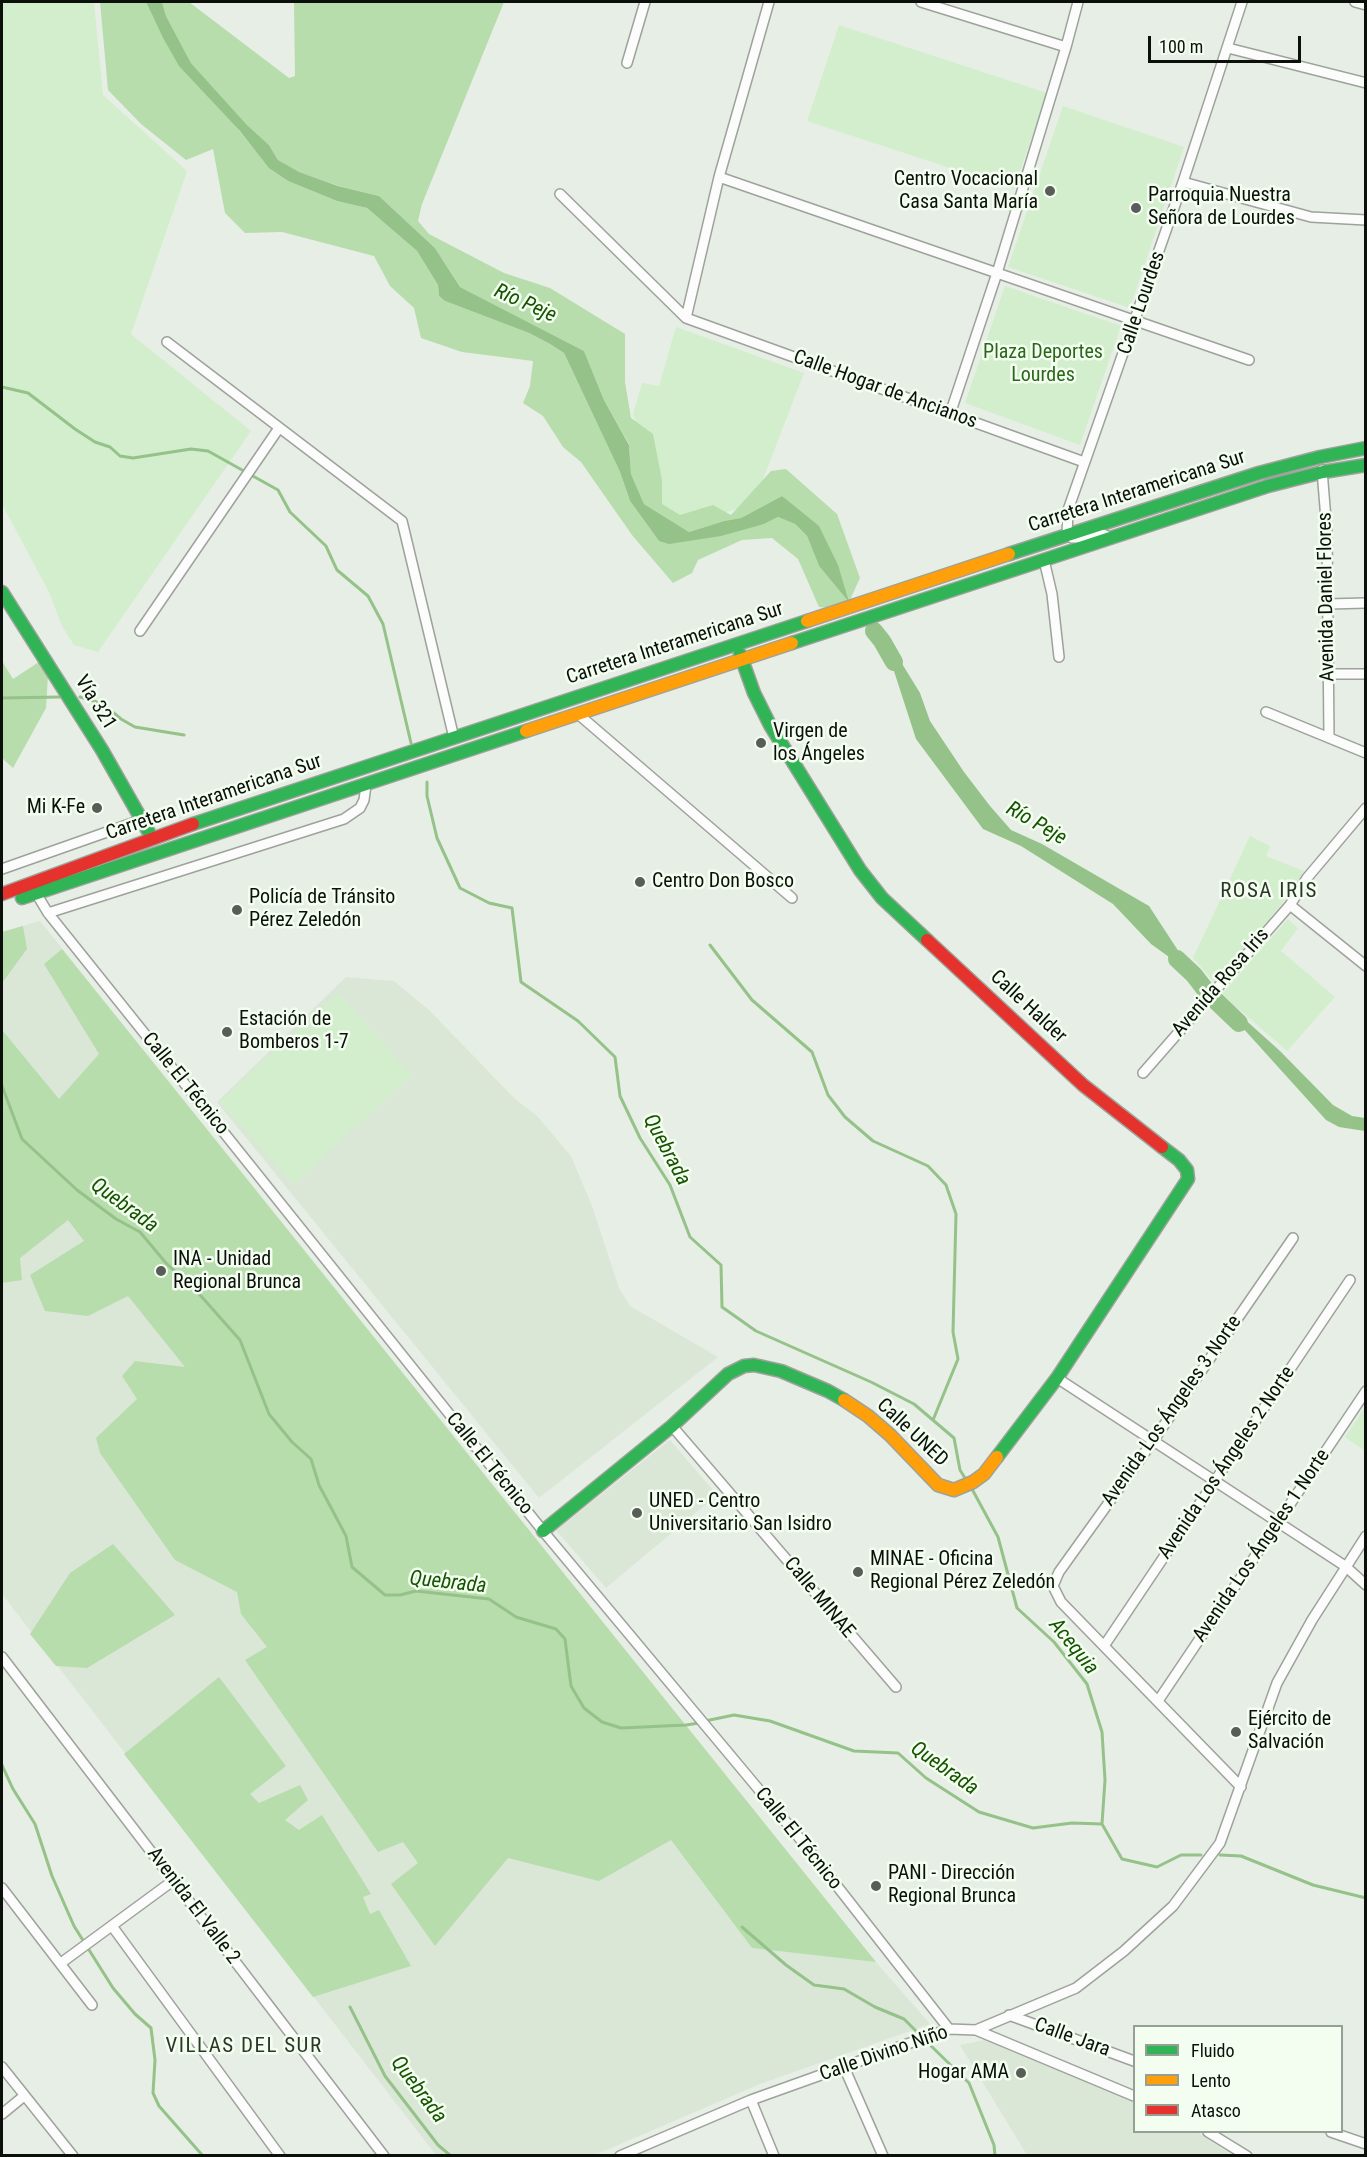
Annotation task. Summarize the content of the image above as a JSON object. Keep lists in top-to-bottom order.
{
  "streets": {
    "main road": [
      "Carretera Interamericana Sur",
      "Vía 321",
      "Calle Halder",
      "Calle UNED"
    ],
    "street": [
      "Calle Lourdes",
      "Calle Hogar de Ancianos",
      "Avenida Daniel Flores",
      "Avenida Rosa Iris",
      "Calle El Técnico",
      "Avenida Los Ángeles 3 Norte",
      "Avenida Los Ángeles 2 Norte",
      "Avenida Los Ángeles 1 Norte",
      "Calle MINAE",
      "Avenida El Valle 2",
      "Calle Jara",
      "Calle Divino Niño"
    ]
  },
  "crossings": [
    ["Calle Lourdes", "Calle Hogar de Ancianos"],
    ["Calle Lourdes", "Carretera Interamericana Sur"],
    ["Carretera Interamericana Sur", "Avenida Daniel Flores"],
    ["Carretera Interamericana Sur", "Vía 321"],
    ["Carretera Interamericana Sur", "Calle Halder"],
    ["Carretera Interamericana Sur", "Calle El Técnico"],
    ["Calle Halder", "Calle UNED"],
    ["Calle El Técnico", "Calle UNED"],
    ["Calle El Técnico", "Calle Divino Niño"],
    ["Avenida Los Ángeles 3 Norte", "Avenida Los Ángeles 2 Norte"],
    ["Calle UNED", "Calle MINAE"],
    ["Calle Jara", "Calle Divino Niño"]
  ],
  "districts": ["ROSA IRIS", "VILLAS DEL SUR"],
  "water": ["Río Peje", "Quebrada", "Acequia"],
  "parks": ["Plaza Deportes Lourdes"],
  "places": [
    "Centro Vocacional Casa Santa María",
    "Parroquia Nuestra Señora de Lourdes",
    "Virgen de los Ángeles",
    "Mi K-Fe",
    "Centro Don Bosco",
    "Policía de Tránsito Pérez Zeledón",
    "Estación de Bomberos 1-7",
    "INA - Unidad Regional Brunca",
    "UNED - Centro Universitario San Isidro",
    "MINAE - Oficina Regional Pérez Zeledón",
    "Ejército de Salvación",
    "PANI - Dirección Regional Brunca",
    "Hogar AMA"
  ],
  "legend": ["Fluido", "Lento", "Atasco"],
  "scale_bar": "100 m"
}
